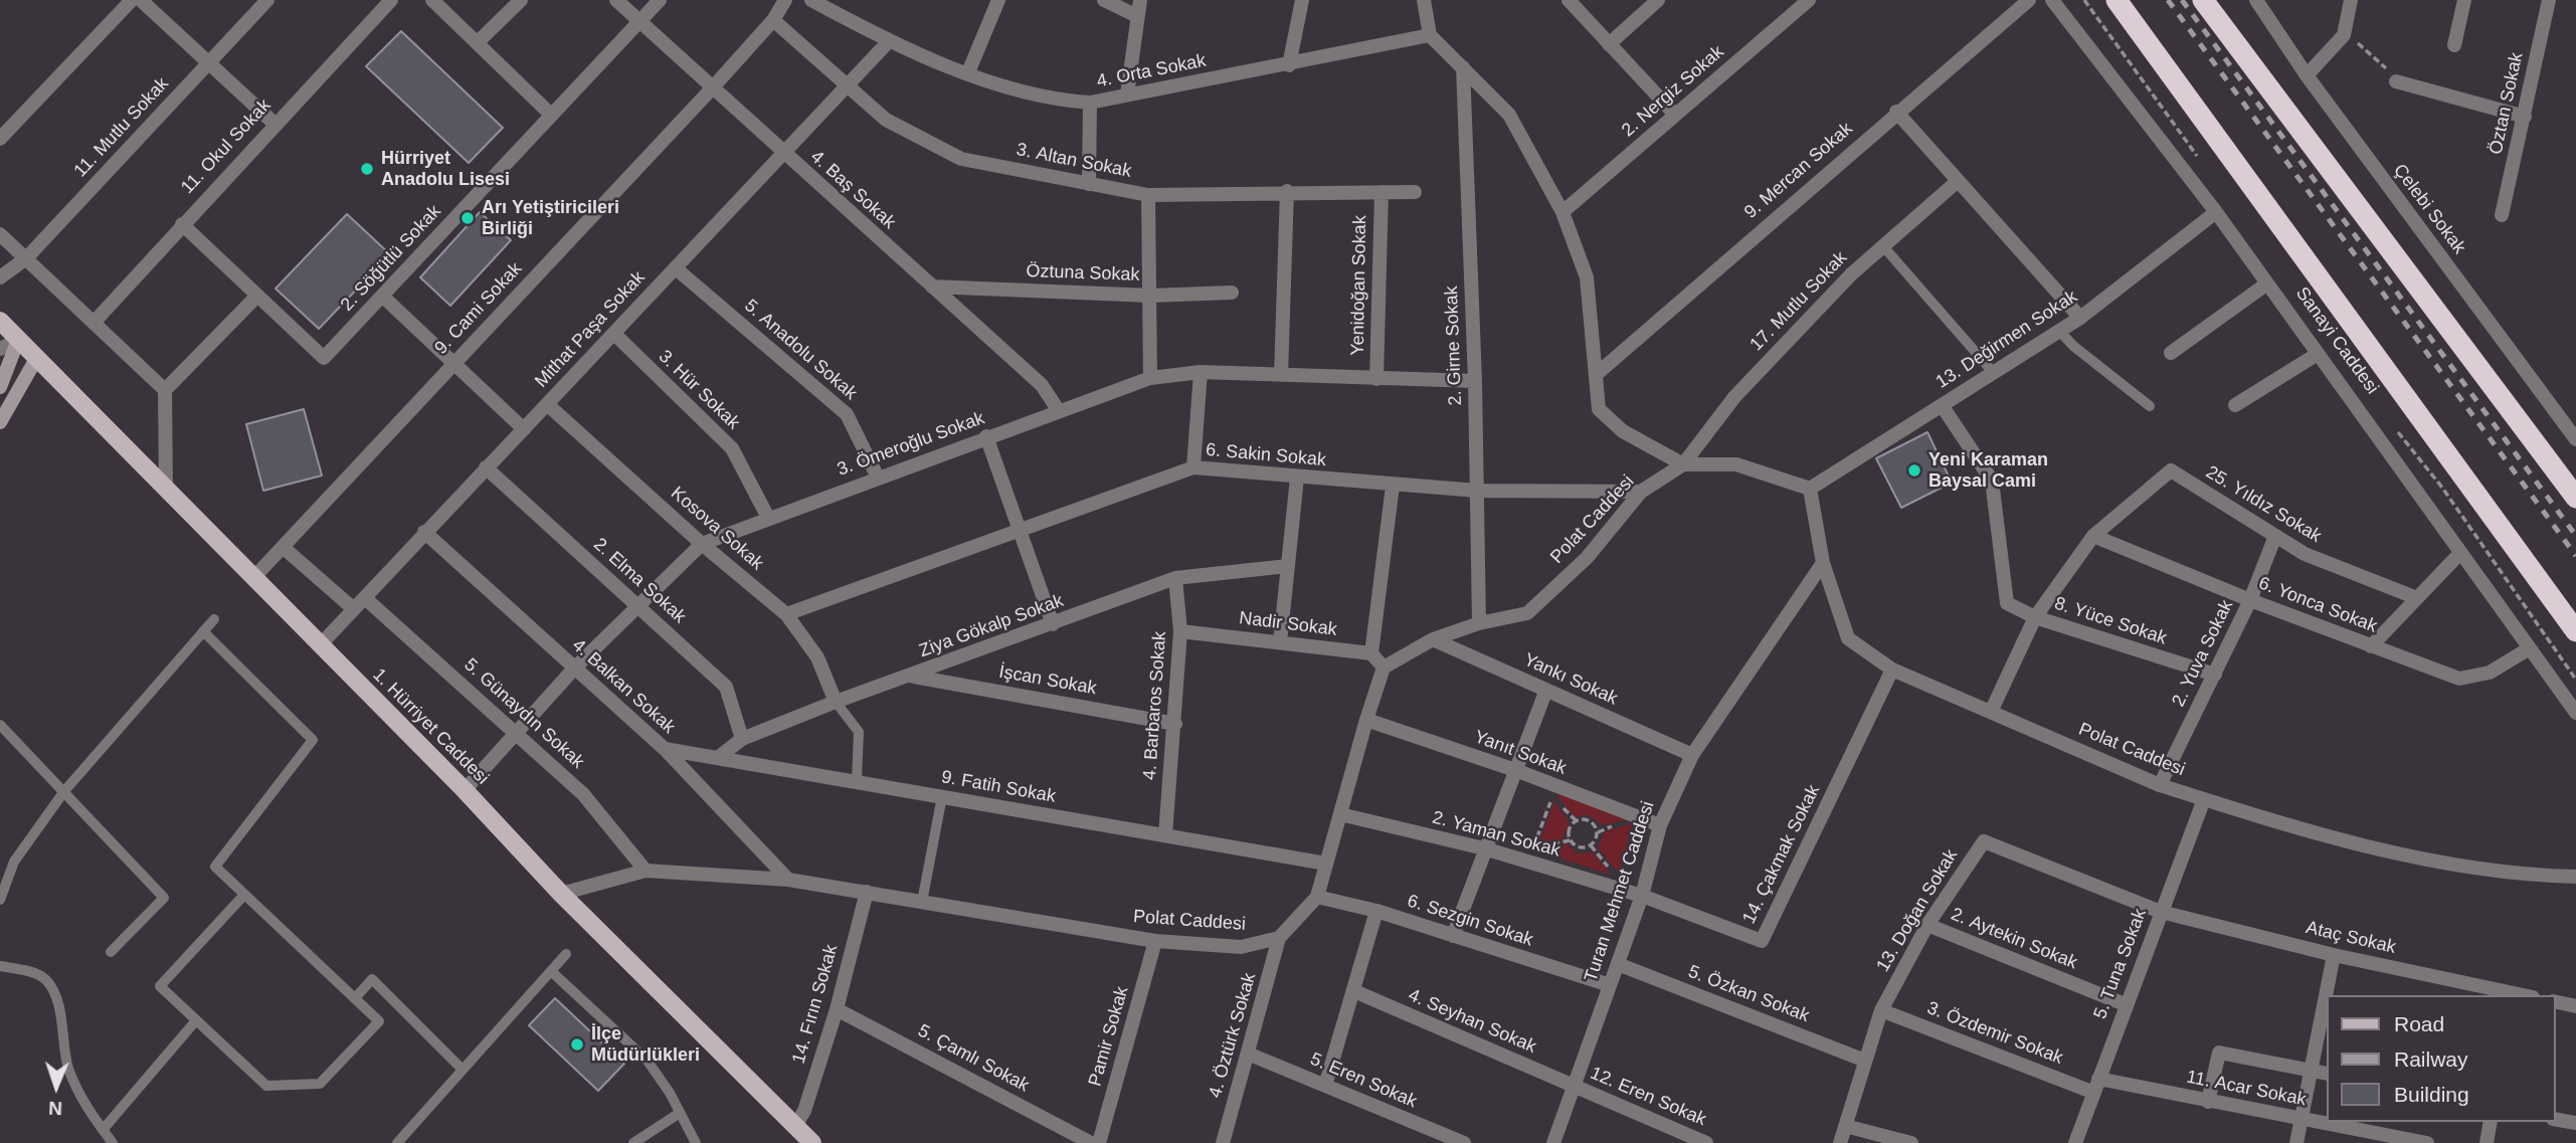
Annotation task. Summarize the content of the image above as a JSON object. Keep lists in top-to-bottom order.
{
  "streets": {
    "highway": ["Sanayi Caddesi"],
    "main road": ["1. Hürriyet Caddesi"],
    "street": [
      "4. Orta Sokak",
      "2. Nergiz Sokak",
      "Öztan Sokak",
      "11. Mutlu Sokak",
      "11. Okul Sokak",
      "3. Altan Sokak",
      "9. Mercan Sokak",
      "4. Baş Sokak",
      "Çelebi Sokak",
      "2. Söğütlü Sokak",
      "Öztuna Sokak",
      "Yenidoğan Sokak",
      "17. Mutlu Sokak",
      "9. Cami Sokak",
      "Mithat Paşa Sokak",
      "13. Değirmen Sokak",
      "2. Girne Sokak",
      "5. Anadolu Sokak",
      "3. Hür Sokak",
      "3. Ömeroğlu Sokak",
      "6. Sakin Sokak",
      "25. Yıldız Sokak",
      "Polat Caddesi",
      "Kosova Sokak",
      "2. Elma Sokak",
      "6. Yonca Sokak",
      "8. Yüce Sokak",
      "Nadir Sokak",
      "Ziya Gökalp Sokak",
      "2. Yuva Sokak",
      "Yankı Sokak",
      "İşcan Sokak",
      "4. Balkan Sokak",
      "4. Barbaros Sokak",
      "5. Günaydın Sokak",
      "Yanıt Sokak",
      "9. Fatih Sokak",
      "2. Yaman Sokak",
      "14. Çakmak Sokak",
      "Turan Mehmet Caddesi",
      "13. Doğan Sokak",
      "6. Sezgin Sokak",
      "Ataç Sokak",
      "2. Aytekin Sokak",
      "5. Tuna Sokak",
      "5. Özkan Sokak",
      "14. Fırın Sokak",
      "4. Seyhan Sokak",
      "3. Özdemir Sokak",
      "4. Öztürk Sokak",
      "Pamir Sokak",
      "5. Çamlı Sokak",
      "5. Eren Sokak",
      "11. Acar Sokak",
      "12. Eren Sokak"
    ]
  },
  "crossings": [
    ["4. Orta Sokak", "Mithat Paşa Sokak"],
    ["3. Altan Sokak", "Yenidoğan Sokak"],
    ["3. Altan Sokak", "9. Cami Sokak"],
    ["3. Altan Sokak", "Mithat Paşa Sokak"],
    ["4. Baş Sokak", "2. Söğütlü Sokak"],
    ["4. Baş Sokak", "Öztuna Sokak"],
    ["4. Baş Sokak", "9. Cami Sokak"],
    ["4. Baş Sokak", "Mithat Paşa Sokak"],
    ["4. Baş Sokak", "3. Ömeroğlu Sokak"],
    ["Yenidoğan Sokak", "3. Ömeroğlu Sokak"],
    ["17. Mutlu Sokak", "Polat Caddesi"],
    ["9. Cami Sokak", "1. Hürriyet Caddesi"],
    ["Mithat Paşa Sokak", "5. Anadolu Sokak"],
    ["Mithat Paşa Sokak", "3. Hür Sokak"],
    ["Mithat Paşa Sokak", "Kosova Sokak"],
    ["Mithat Paşa Sokak", "2. Elma Sokak"],
    ["Mithat Paşa Sokak", "4. Balkan Sokak"],
    ["Mithat Paşa Sokak", "5. Günaydın Sokak"],
    ["Mithat Paşa Sokak", "1. Hürriyet Caddesi"],
    ["13. Değirmen Sokak", "Sanayi Caddesi"],
    ["13. Değirmen Sokak", "Polat Caddesi"],
    ["13. Değirmen Sokak", "8. Yüce Sokak"],
    ["Sanayi Caddesi", "6. Yonca Sokak"],
    ["2. Girne Sokak", "3. Ömeroğlu Sokak"],
    ["2. Girne Sokak", "6. Sakin Sokak"],
    ["2. Girne Sokak", "Polat Caddesi"],
    ["5. Anadolu Sokak", "3. Ömeroğlu Sokak"],
    ["3. Hür Sokak", "3. Ömeroğlu Sokak"],
    ["3. Ömeroğlu Sokak", "Kosova Sokak"],
    ["3. Ömeroğlu Sokak", "2. Elma Sokak"],
    ["3. Ömeroğlu Sokak", "4. Balkan Sokak"],
    ["3. Ömeroğlu Sokak", "5. Günaydın Sokak"],
    ["3. Ömeroğlu Sokak", "1. Hürriyet Caddesi"],
    ["6. Sakin Sokak", "Polat Caddesi"],
    ["6. Sakin Sokak", "Kosova Sokak"],
    ["25. Yıldız Sokak", "6. Yonca Sokak"],
    ["25. Yıldız Sokak", "2. Yuva Sokak"],
    ["Polat Caddesi", "2. Yuva Sokak"],
    ["Polat Caddesi", "Yankı Sokak"],
    ["Polat Caddesi", "4. Balkan Sokak"],
    ["Polat Caddesi", "5. Günaydın Sokak"],
    ["Polat Caddesi", "1. Hürriyet Caddesi"],
    ["Polat Caddesi", "14. Çakmak Sokak"],
    ["Polat Caddesi", "Turan Mehmet Caddesi"],
    ["Polat Caddesi", "5. Tuna Sokak"],
    ["Polat Caddesi", "14. Fırın Sokak"],
    ["Polat Caddesi", "4. Öztürk Sokak"],
    ["Polat Caddesi", "Pamir Sokak"],
    ["Kosova Sokak", "Ziya Gökalp Sokak"],
    ["2. Elma Sokak", "Ziya Gökalp Sokak"],
    ["6. Yonca Sokak", "2. Yuva Sokak"],
    ["8. Yüce Sokak", "2. Yuva Sokak"],
    ["Nadir Sokak", "4. Barbaros Sokak"],
    ["Ziya Gökalp Sokak", "İşcan Sokak"],
    ["Ziya Gökalp Sokak", "4. Barbaros Sokak"],
    ["Ziya Gökalp Sokak", "9. Fatih Sokak"],
    ["Yankı Sokak", "Turan Mehmet Caddesi"],
    ["İşcan Sokak", "4. Barbaros Sokak"],
    ["4. Balkan Sokak", "9. Fatih Sokak"],
    ["4. Barbaros Sokak", "9. Fatih Sokak"],
    ["1. Hürriyet Caddesi", "14. Fırın Sokak"],
    ["Yanıt Sokak", "Turan Mehmet Caddesi"],
    ["2. Yaman Sokak", "14. Çakmak Sokak"],
    ["2. Yaman Sokak", "Turan Mehmet Caddesi"],
    ["14. Çakmak Sokak", "Turan Mehmet Caddesi"],
    ["Turan Mehmet Caddesi", "6. Sezgin Sokak"],
    ["Turan Mehmet Caddesi", "5. Özkan Sokak"],
    ["Turan Mehmet Caddesi", "4. Seyhan Sokak"],
    ["Turan Mehmet Caddesi", "12. Eren Sokak"],
    ["13. Doğan Sokak", "Ataç Sokak"],
    ["13. Doğan Sokak", "2. Aytekin Sokak"],
    ["13. Doğan Sokak", "5. Tuna Sokak"],
    ["13. Doğan Sokak", "5. Özkan Sokak"],
    ["13. Doğan Sokak", "3. Özdemir Sokak"],
    ["Ataç Sokak", "5. Tuna Sokak"],
    ["2. Aytekin Sokak", "5. Tuna Sokak"],
    ["5. Tuna Sokak", "3. Özdemir Sokak"],
    ["5. Tuna Sokak", "11. Acar Sokak"],
    ["14. Fırın Sokak", "5. Çamlı Sokak"],
    ["4. Seyhan Sokak", "12. Eren Sokak"],
    ["3. Özdemir Sokak", "11. Acar Sokak"],
    ["4. Öztürk Sokak", "5. Eren Sokak"]
  ],
  "places": [
    "Hürriyet Anadolu Lisesi",
    "Arı Yetiştiricileri Birliği",
    "Yeni Karaman Baysal Cami",
    "İlçe Müdürlükleri"
  ],
  "legend": ["Road", "Railway", "Building"],
  "north": "bottom"
}
